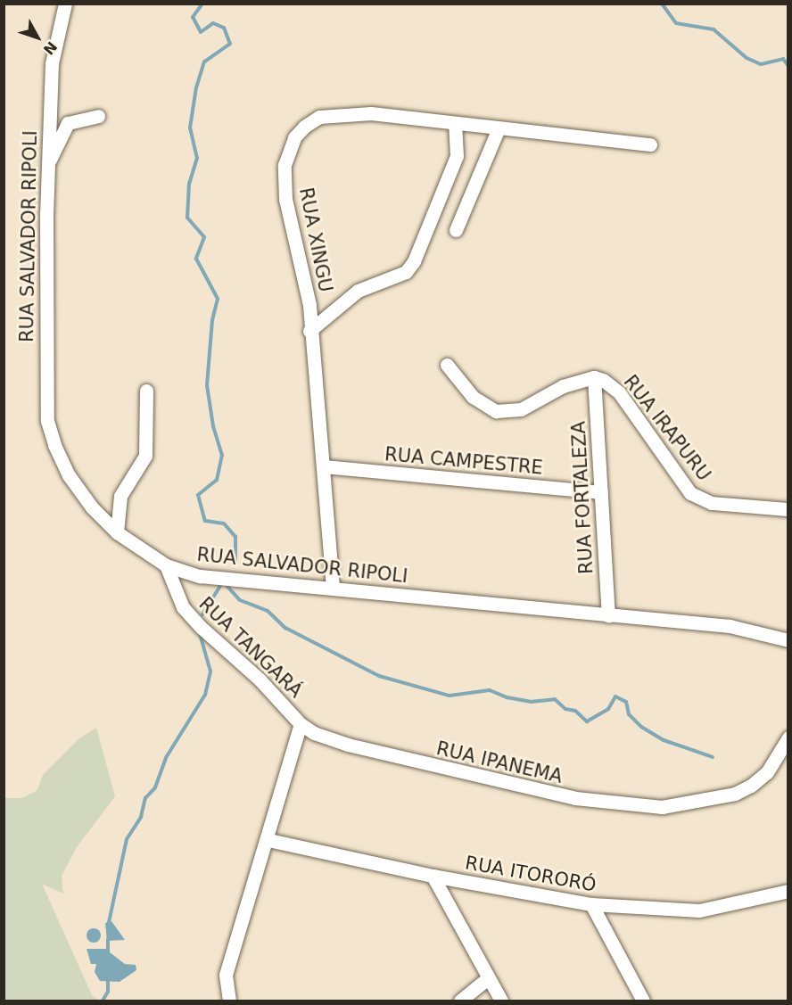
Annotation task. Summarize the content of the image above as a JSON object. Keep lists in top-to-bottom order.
{
  "streets": {
    "street": [
      "RUA SALVADOR RIPOLI",
      "RUA XINGU",
      "RUA IRAPURU",
      "RUA CAMPESTRE",
      "RUA FORTALEZA",
      "RUA TANGARÁ",
      "RUA IPANEMA",
      "RUA ITORORÓ"
    ]
  },
  "crossings": [
    ["RUA SALVADOR RIPOLI", "RUA XINGU"],
    ["RUA SALVADOR RIPOLI", "RUA FORTALEZA"],
    ["RUA SALVADOR RIPOLI", "RUA TANGARÁ"],
    ["RUA XINGU", "RUA CAMPESTRE"],
    ["RUA IRAPURU", "RUA FORTALEZA"],
    ["RUA CAMPESTRE", "RUA FORTALEZA"],
    ["RUA TANGARÁ", "RUA IPANEMA"]
  ],
  "north": "bottom right"
}
